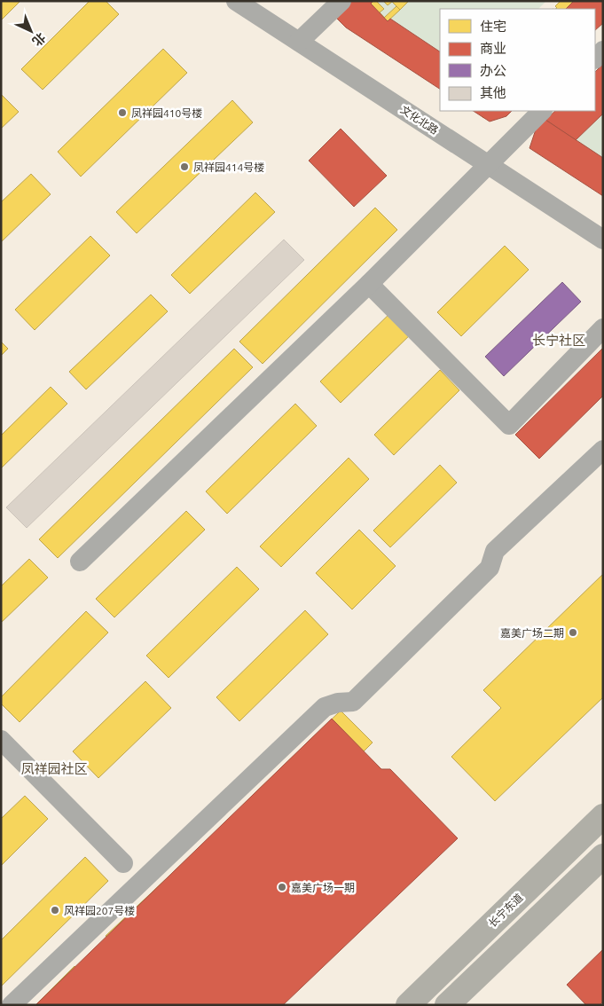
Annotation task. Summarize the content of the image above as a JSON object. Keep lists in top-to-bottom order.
{
  "streets": {
    "main road": ["长宁东道"],
    "street": ["文化北路"]
  },
  "districts": ["长宁社区", "凤祥园社区"],
  "places": [
    "凤祥园410号楼",
    "凤祥园414号楼",
    "嘉美广场二期",
    "嘉美广场一期",
    "风祥园207号楼"
  ],
  "legend": [
    "住宅",
    "商业",
    "办公",
    "其他"
  ],
  "north": "bottom right"
}
